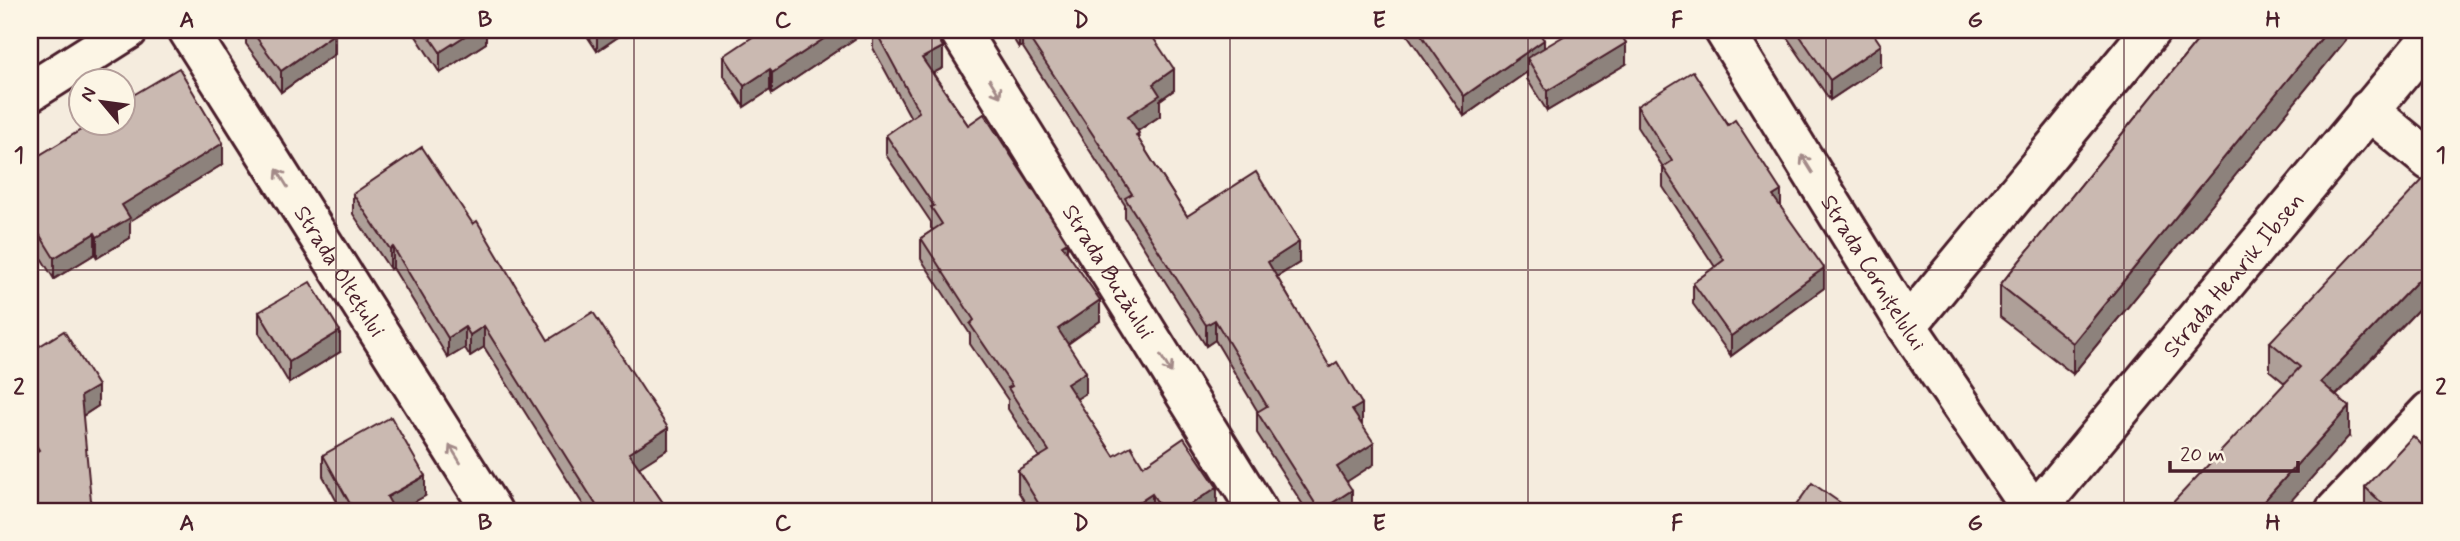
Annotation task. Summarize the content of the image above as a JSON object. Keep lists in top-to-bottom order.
{
  "streets": {
    "street": [
      "Strada Oltețului",
      "Strada Buzăului",
      "Strada Cornițelului",
      "Strada Henrik Ibsen"
    ]
  },
  "crossings": [
    ["Strada Cornițelului", "Strada Henrik Ibsen"]
  ],
  "one_way": ["Strada Oltețului", "Strada Buzăului", "Strada Cornițelului"],
  "scale_bar": "20 m",
  "north": "top left",
  "grid": {
    "columns": [
      "A",
      "B",
      "C",
      "D",
      "E",
      "F",
      "G",
      "H"
    ],
    "rows": ["1", "2"]
  }
}
